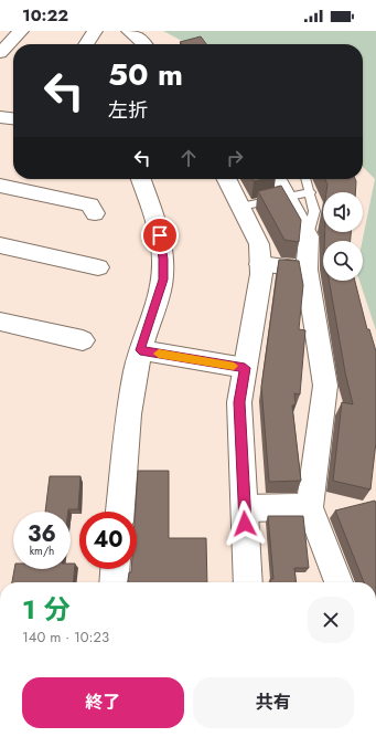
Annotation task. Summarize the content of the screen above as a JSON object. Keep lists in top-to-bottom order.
{
  "page": {
    "status": "10:22",
    "turn": ["50 m", "左折"],
    "speed": "36 km/h",
    "limit": "40",
    "heading": ["1 分", "140 m · 10:23"],
    "buttons": ["終了", "共有"]
  }
}
